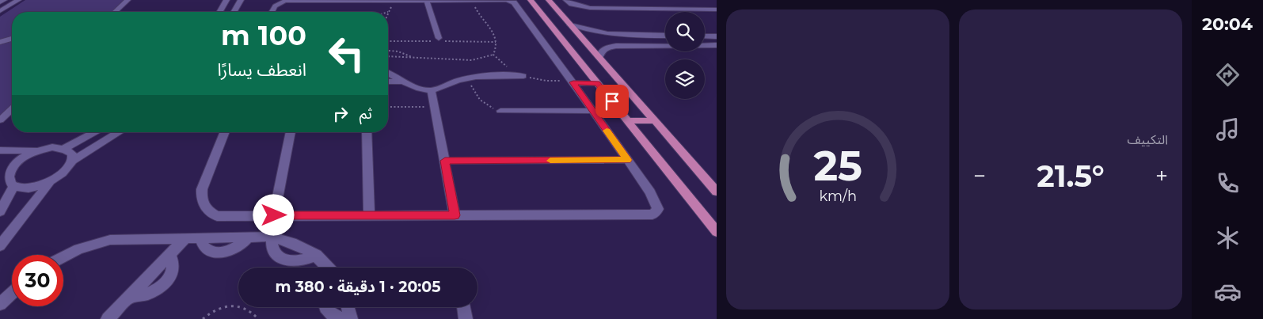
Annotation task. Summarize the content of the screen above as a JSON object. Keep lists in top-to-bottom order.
{
  "page": {
    "tabs": "20:04",
    "tile": "التكييف",
    "turn": ["100 m", "انعطف يسارًا"],
    "then": "ثم",
    "heat": ["−", "21.5°", "+"],
    "limit": "30",
    "trip": "20:05 · 1 دقيقة · 380 m",
    "gauge": ["25", "km/h"]
  }
}
